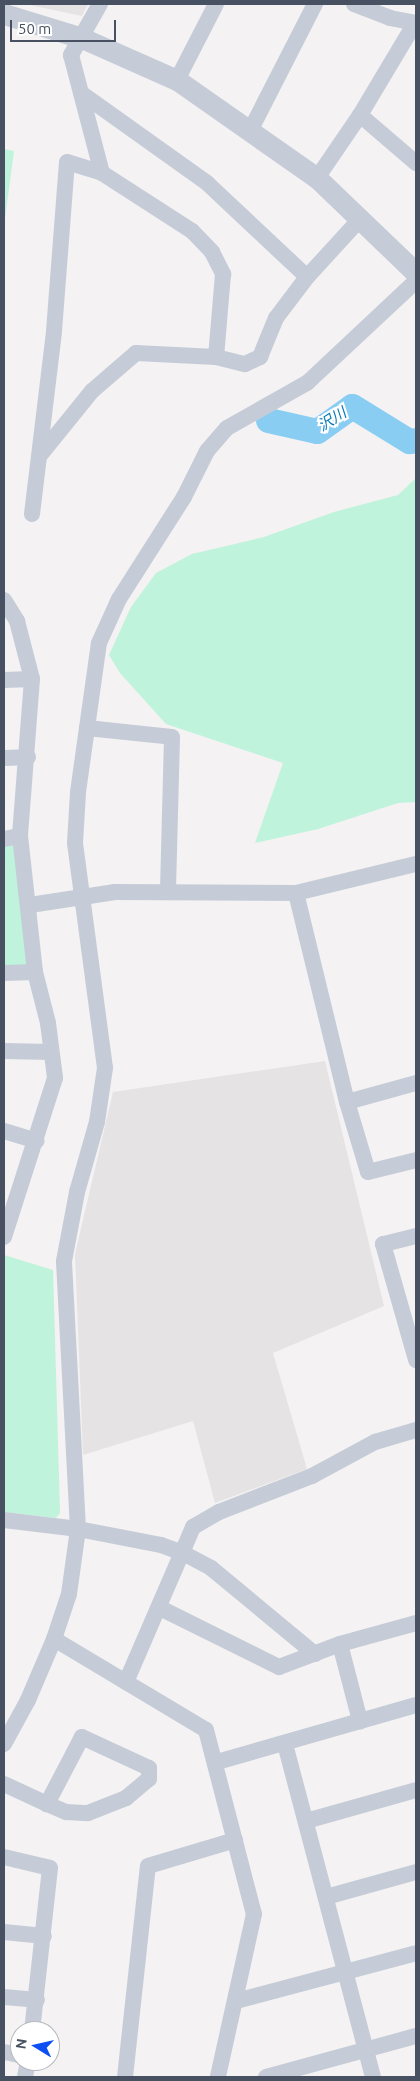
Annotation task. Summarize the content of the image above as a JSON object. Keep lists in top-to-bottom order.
{
  "water": ["沢川"],
  "scale_bar": "50 m",
  "north": "left"
}
